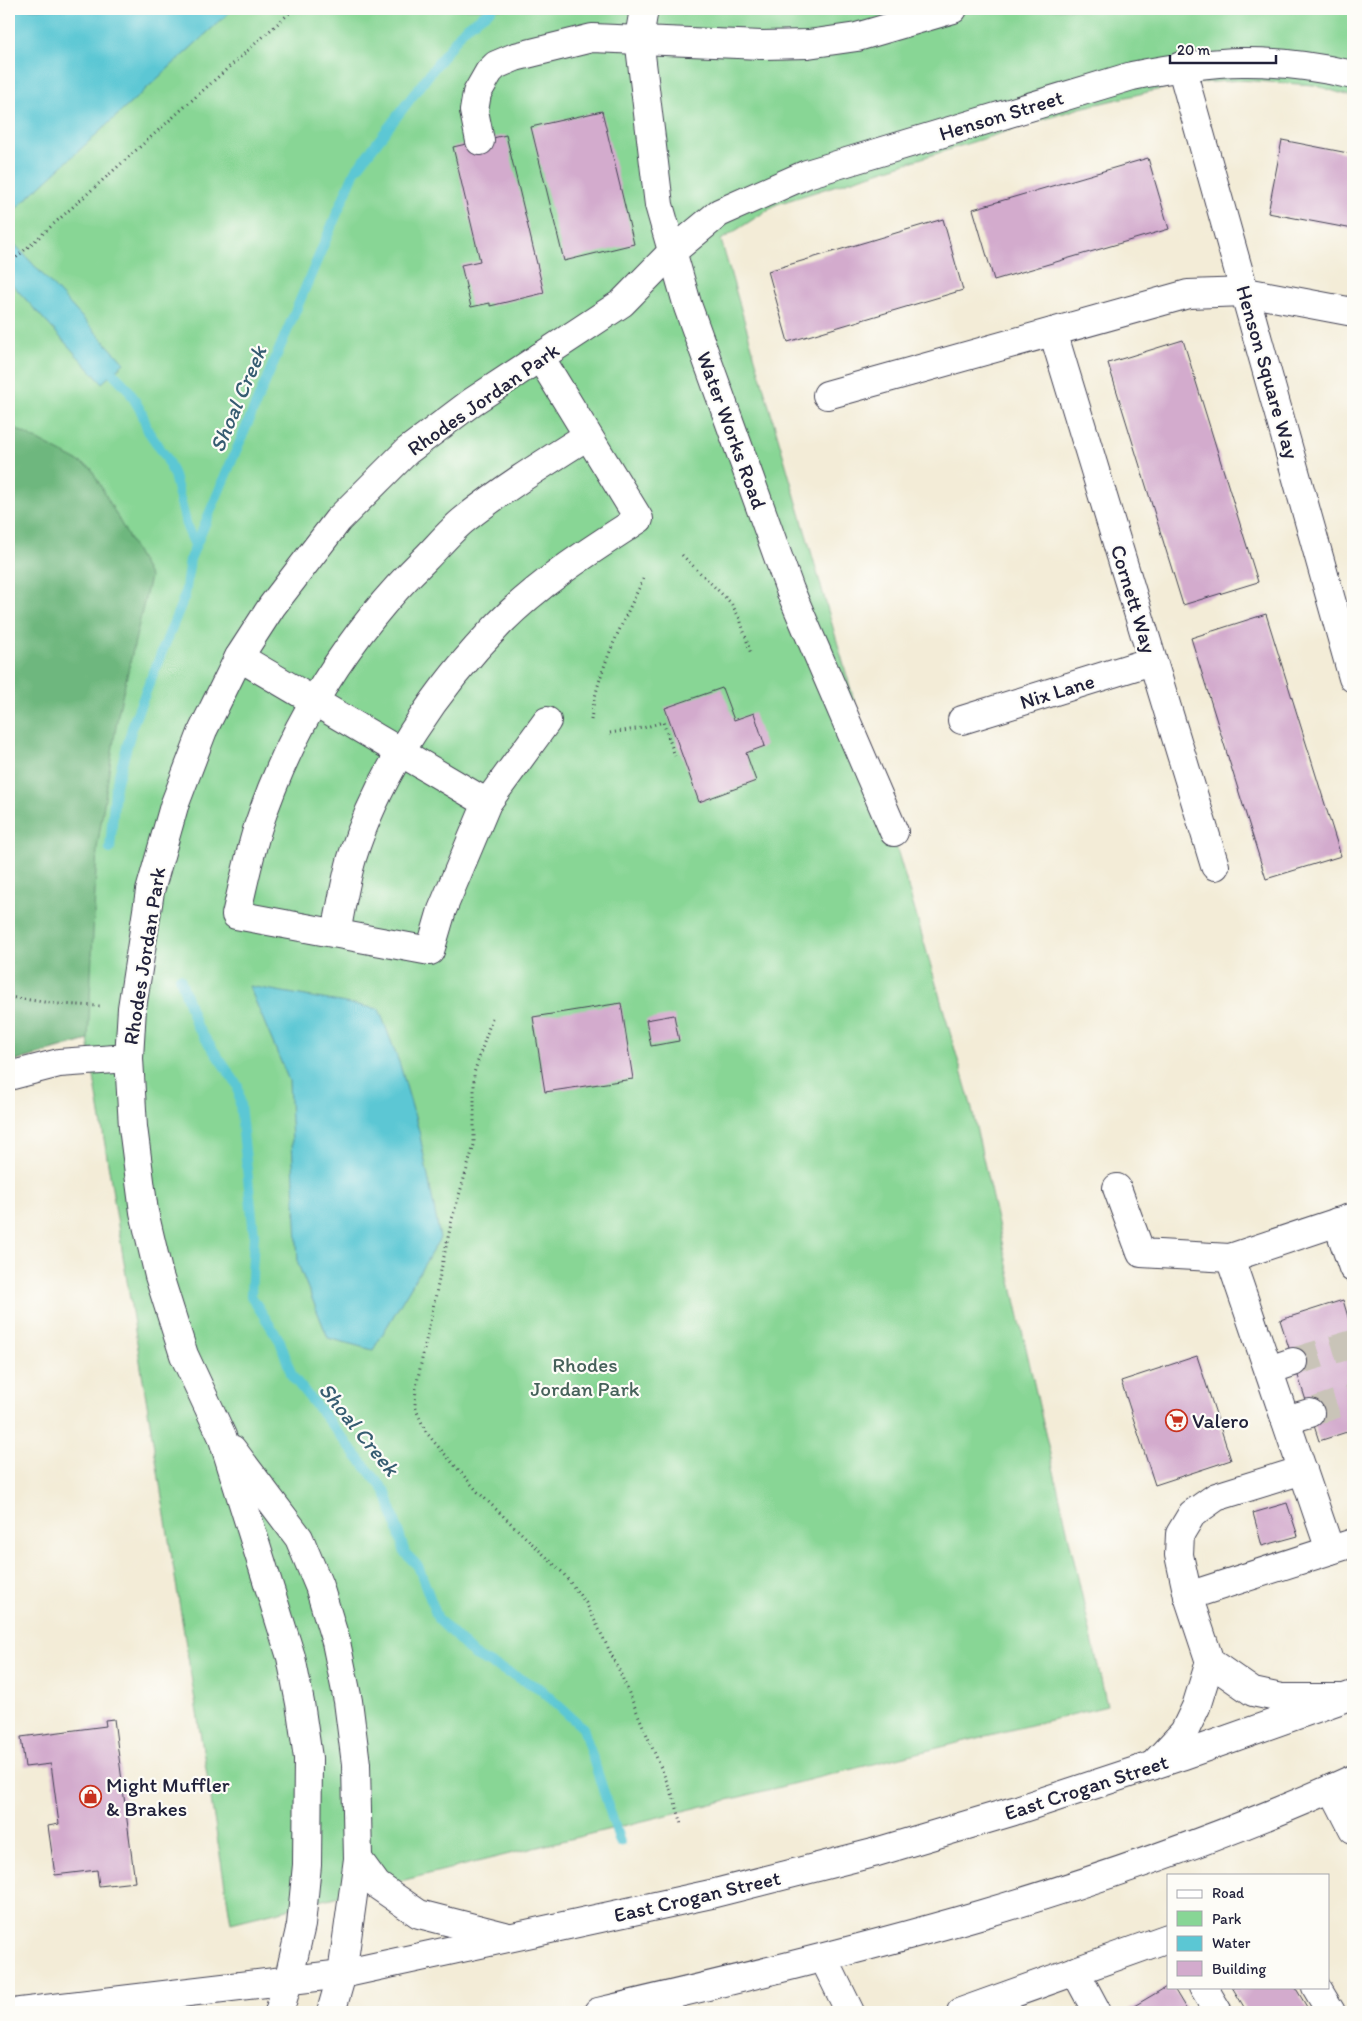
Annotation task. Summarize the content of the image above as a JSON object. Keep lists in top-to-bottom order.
{
  "streets": {
    "street": [
      "Henson Street",
      "Henson Square Way",
      "Rhodes Jordan Park",
      "Water Works Road",
      "Cornett Way",
      "Nix Lane",
      "East Crogan Street"
    ]
  },
  "crossings": [
    ["Henson Street", "Henson Square Way"],
    ["Henson Street", "Rhodes Jordan Park"],
    ["Henson Street", "Water Works Road"],
    ["Rhodes Jordan Park", "Water Works Road"],
    ["Rhodes Jordan Park", "East Crogan Street"],
    ["Cornett Way", "Nix Lane"]
  ],
  "water": ["Shoal Creek"],
  "parks": ["Rhodes Jordan Park"],
  "places": {
    "supermarket": ["Valero"],
    "shop": ["Might Muffler & Brakes"]
  },
  "legend": [
    "Road",
    "Park",
    "Water",
    "Building"
  ],
  "scale_bar": "20 m"
}
